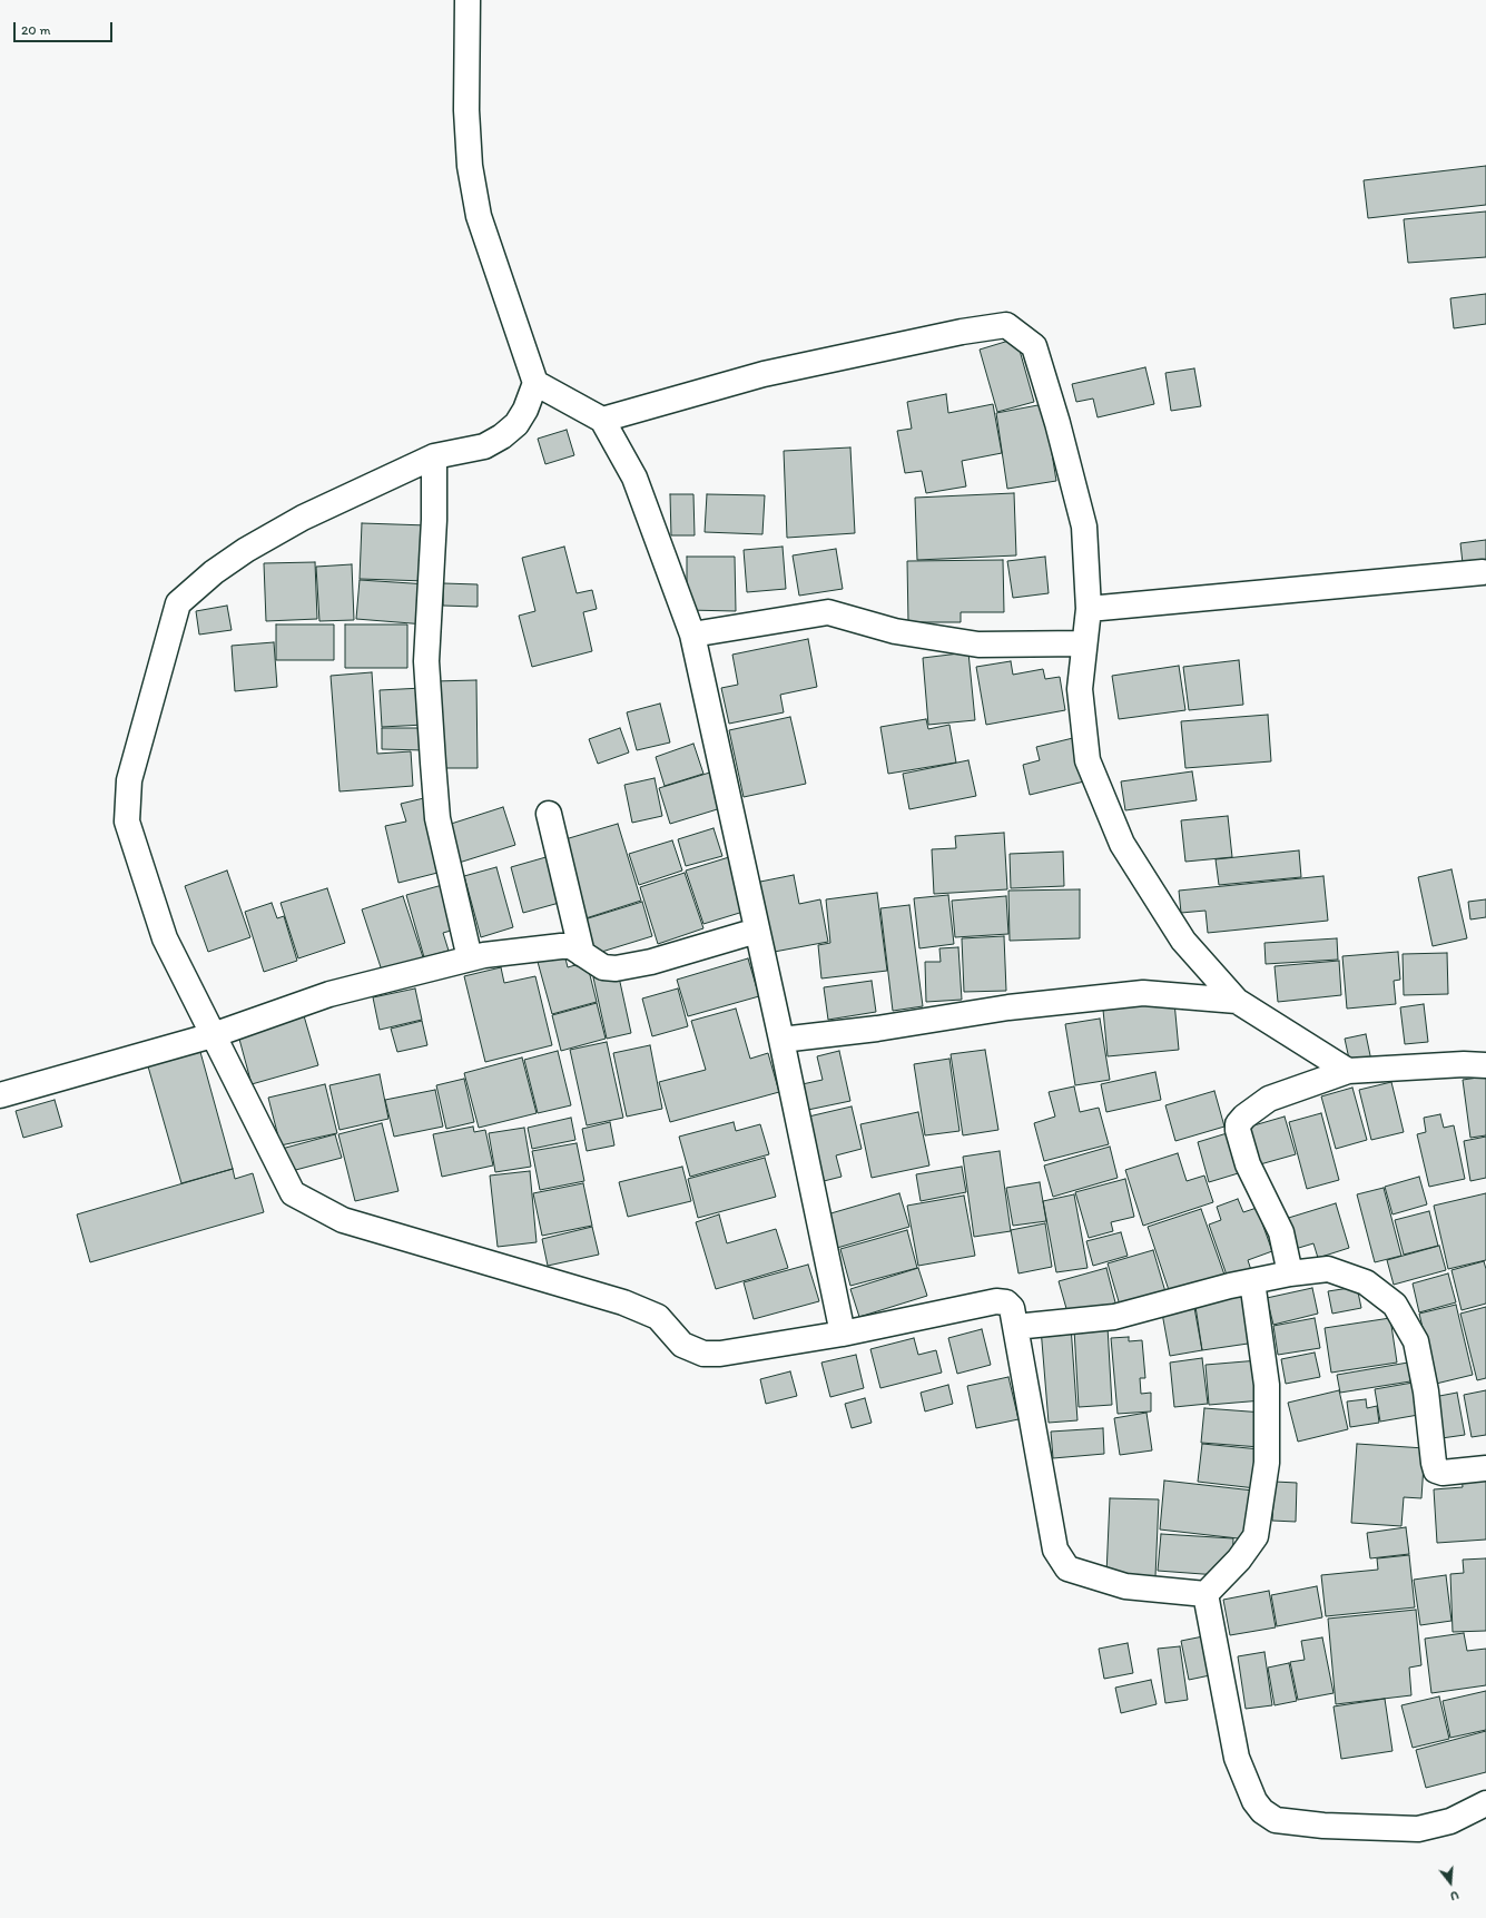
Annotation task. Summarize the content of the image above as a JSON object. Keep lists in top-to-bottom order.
{
  "scale_bar": "20 m",
  "north": "bottom"
}
